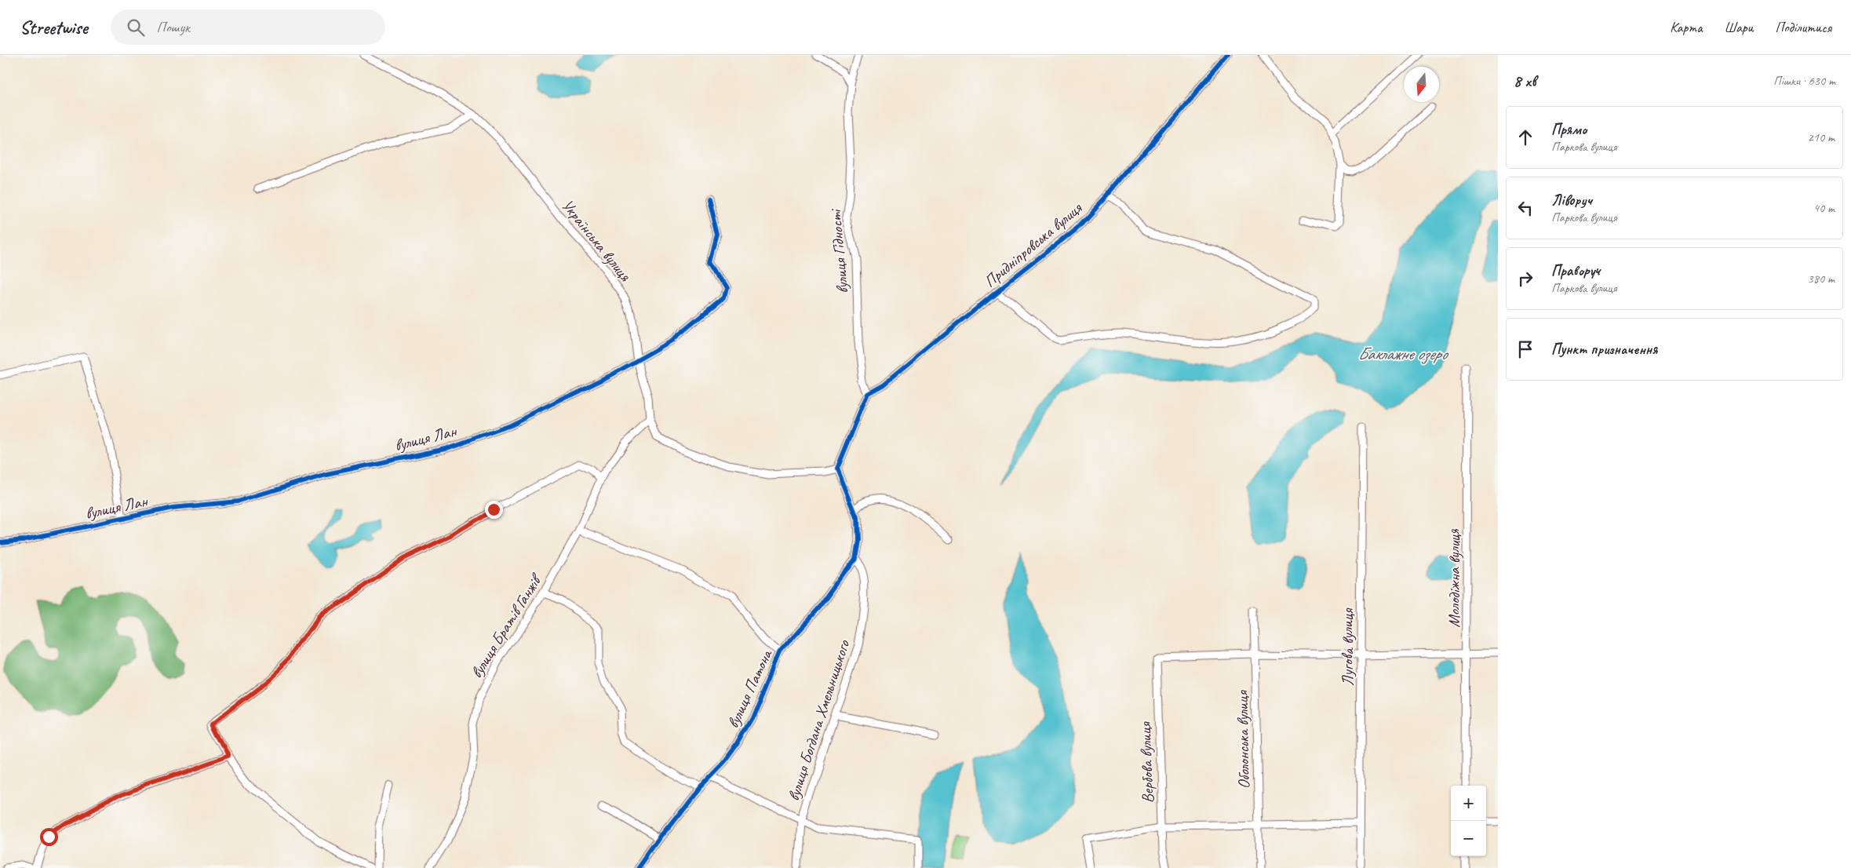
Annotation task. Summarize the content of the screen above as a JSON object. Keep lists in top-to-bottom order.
{
  "streets": {
    "street": [
      "Українська вулиця",
      "Придніпровська вулиця",
      "вулиця Гідності",
      "вулиця Лан",
      "Молодіжна вулиця",
      "вулиця Братів Ганжів",
      "Лугова вулиця",
      "вулиця Патона",
      "вулиця Богдана Хмельницького",
      "Оболонська вулиця",
      "Вербова вулиця"
    ]
  },
  "crossings": [
    ["Українська вулиця", "вулиця Лан"],
    ["Українська вулиця", "вулиця Братів Ганжів"],
    ["Придніпровська вулиця", "вулиця Гідності"],
    ["вулиця Патона", "вулиця Богдана Хмельницького"],
    ["Оболонська вулиця", "Вербова вулиця"]
  ],
  "water": ["Баклажне озеро"],
  "north": "bottom",
  "page": {
    "header": "Streetwise",
    "search": "Пошук",
    "nav": ["Карта", "Шари", "Поділитися"],
    "heading": ["8 хв", "Пішки · 630 m"],
    "list": [
      ["Прямо", "Паркова вулиця", "210 m"],
      ["Ліворуч", "Паркова вулиця", "40 m"],
      ["Праворуч", "Паркова вулиця", "380 m"],
      "Пункт призначення"
    ],
    "map_buttons": ["+", "−"]
  }
}
